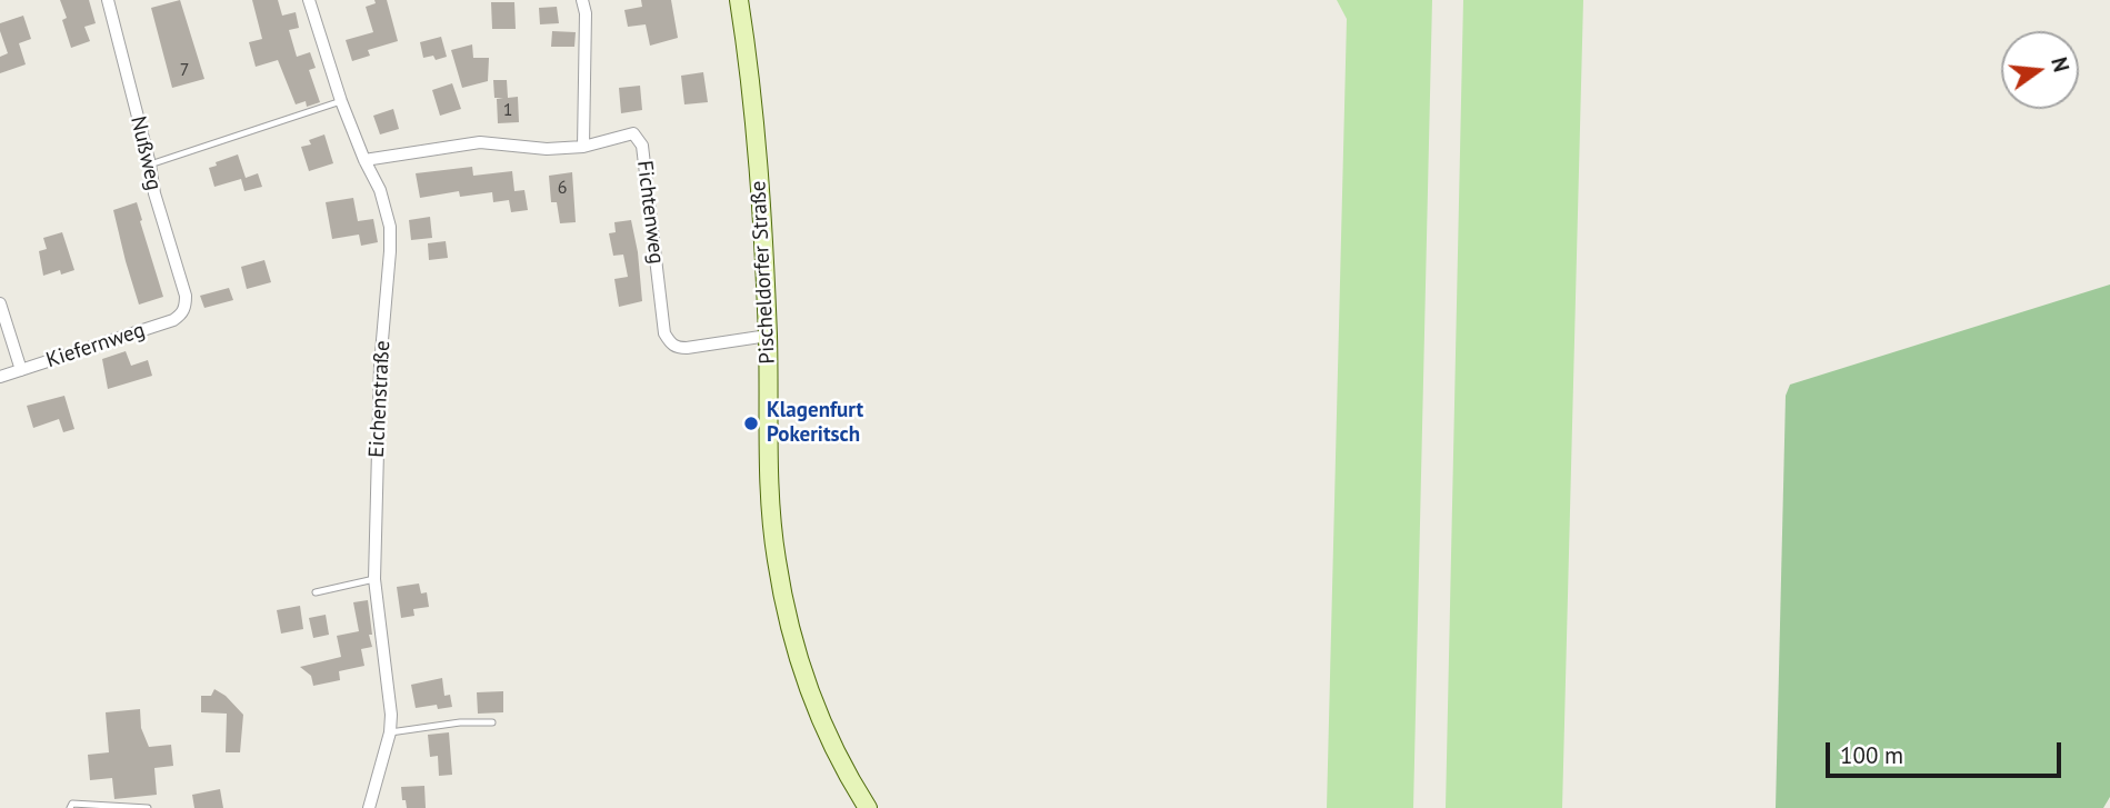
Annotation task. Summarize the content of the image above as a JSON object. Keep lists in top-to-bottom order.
{
  "streets": {
    "main road": ["Pischeldorfer Straße"],
    "street": [
      "Nußweg",
      "Fichtenweg",
      "Kiefernweg",
      "Eichenstraße"
    ]
  },
  "crossings": [
    ["Nußweg", "Kiefernweg"],
    ["Fichtenweg", "Pischeldorfer Straße"]
  ],
  "places": ["Klagenfurt Pokeritsch"],
  "house_numbers": ["7", "1", "6"],
  "scale_bar": "100 m",
  "north": "right"
}
